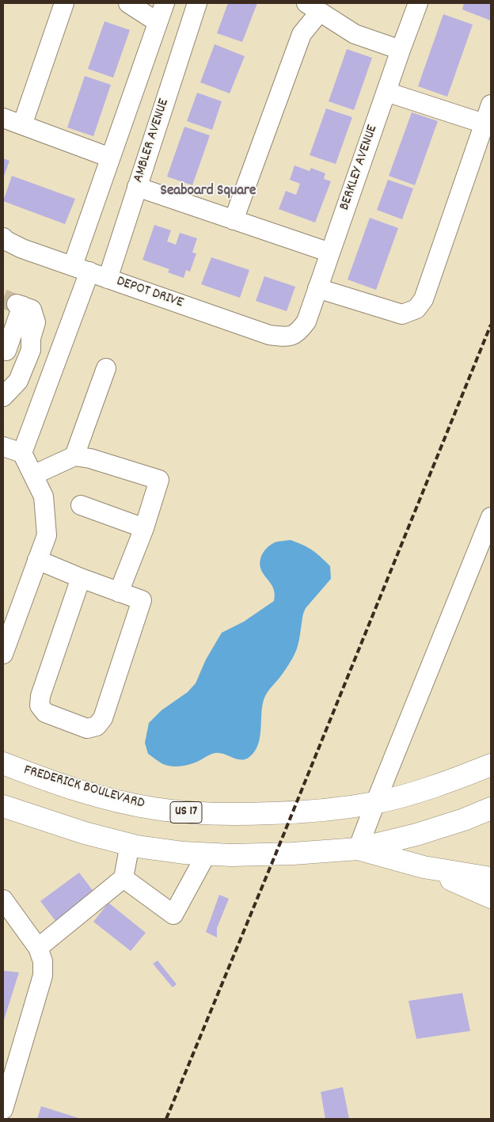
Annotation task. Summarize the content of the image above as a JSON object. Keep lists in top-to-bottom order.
{
  "streets": {
    "main road": ["FREDERICK BOULEVARD", "US 17"],
    "street": ["AMBLER AVENUE", "BERKLEY AVENUE", "DEPOT DRIVE"]
  },
  "crossings": [
    ["AMBLER AVENUE", "DEPOT DRIVE"],
    ["BERKLEY AVENUE", "DEPOT DRIVE"]
  ],
  "districts": ["Seaboard Square"]
}
